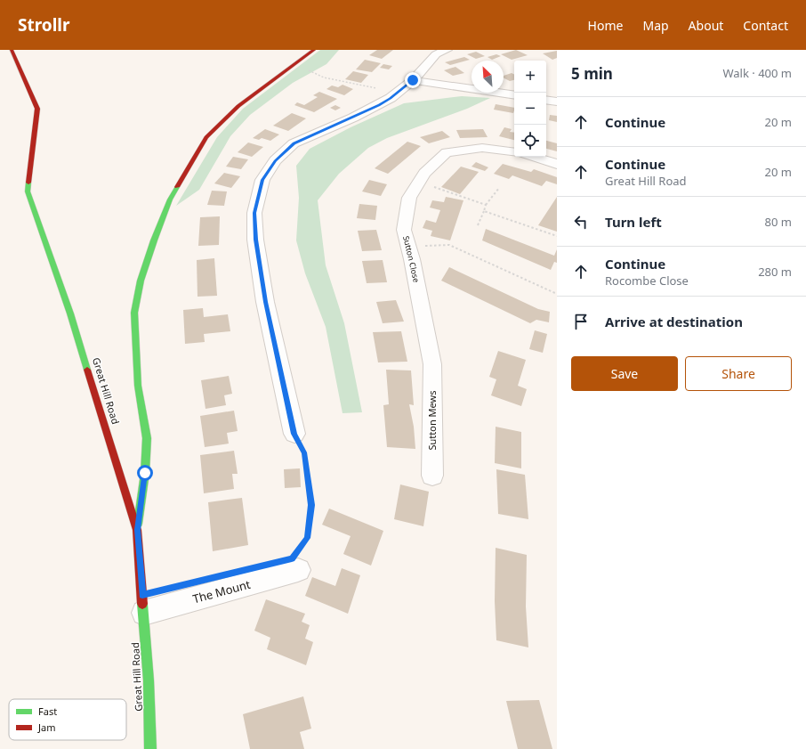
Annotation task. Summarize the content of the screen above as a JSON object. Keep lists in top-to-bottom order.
{
  "streets": {
    "street": [
      "Sutton Close",
      "Great Hill Road",
      "Sutton Mews",
      "The Mount"
    ]
  },
  "crossings": [
    ["Sutton Close", "Sutton Mews"],
    ["Great Hill Road", "The Mount"]
  ],
  "legend": ["Fast", "Jam"],
  "north": "top left",
  "page": {
    "header": "Strollr",
    "nav": [
      "Home",
      "Map",
      "About",
      "Contact"
    ],
    "heading": ["5 min", "Walk · 400 m"],
    "map_buttons": ["+", "−"],
    "list": [
      ["Continue", "20 m"],
      ["Continue", "Great Hill Road", "20 m"],
      ["Turn left", "80 m"],
      ["Continue", "Rocombe Close", "280 m"],
      "Arrive at destination"
    ],
    "buttons": ["Save", "Share"]
  }
}
